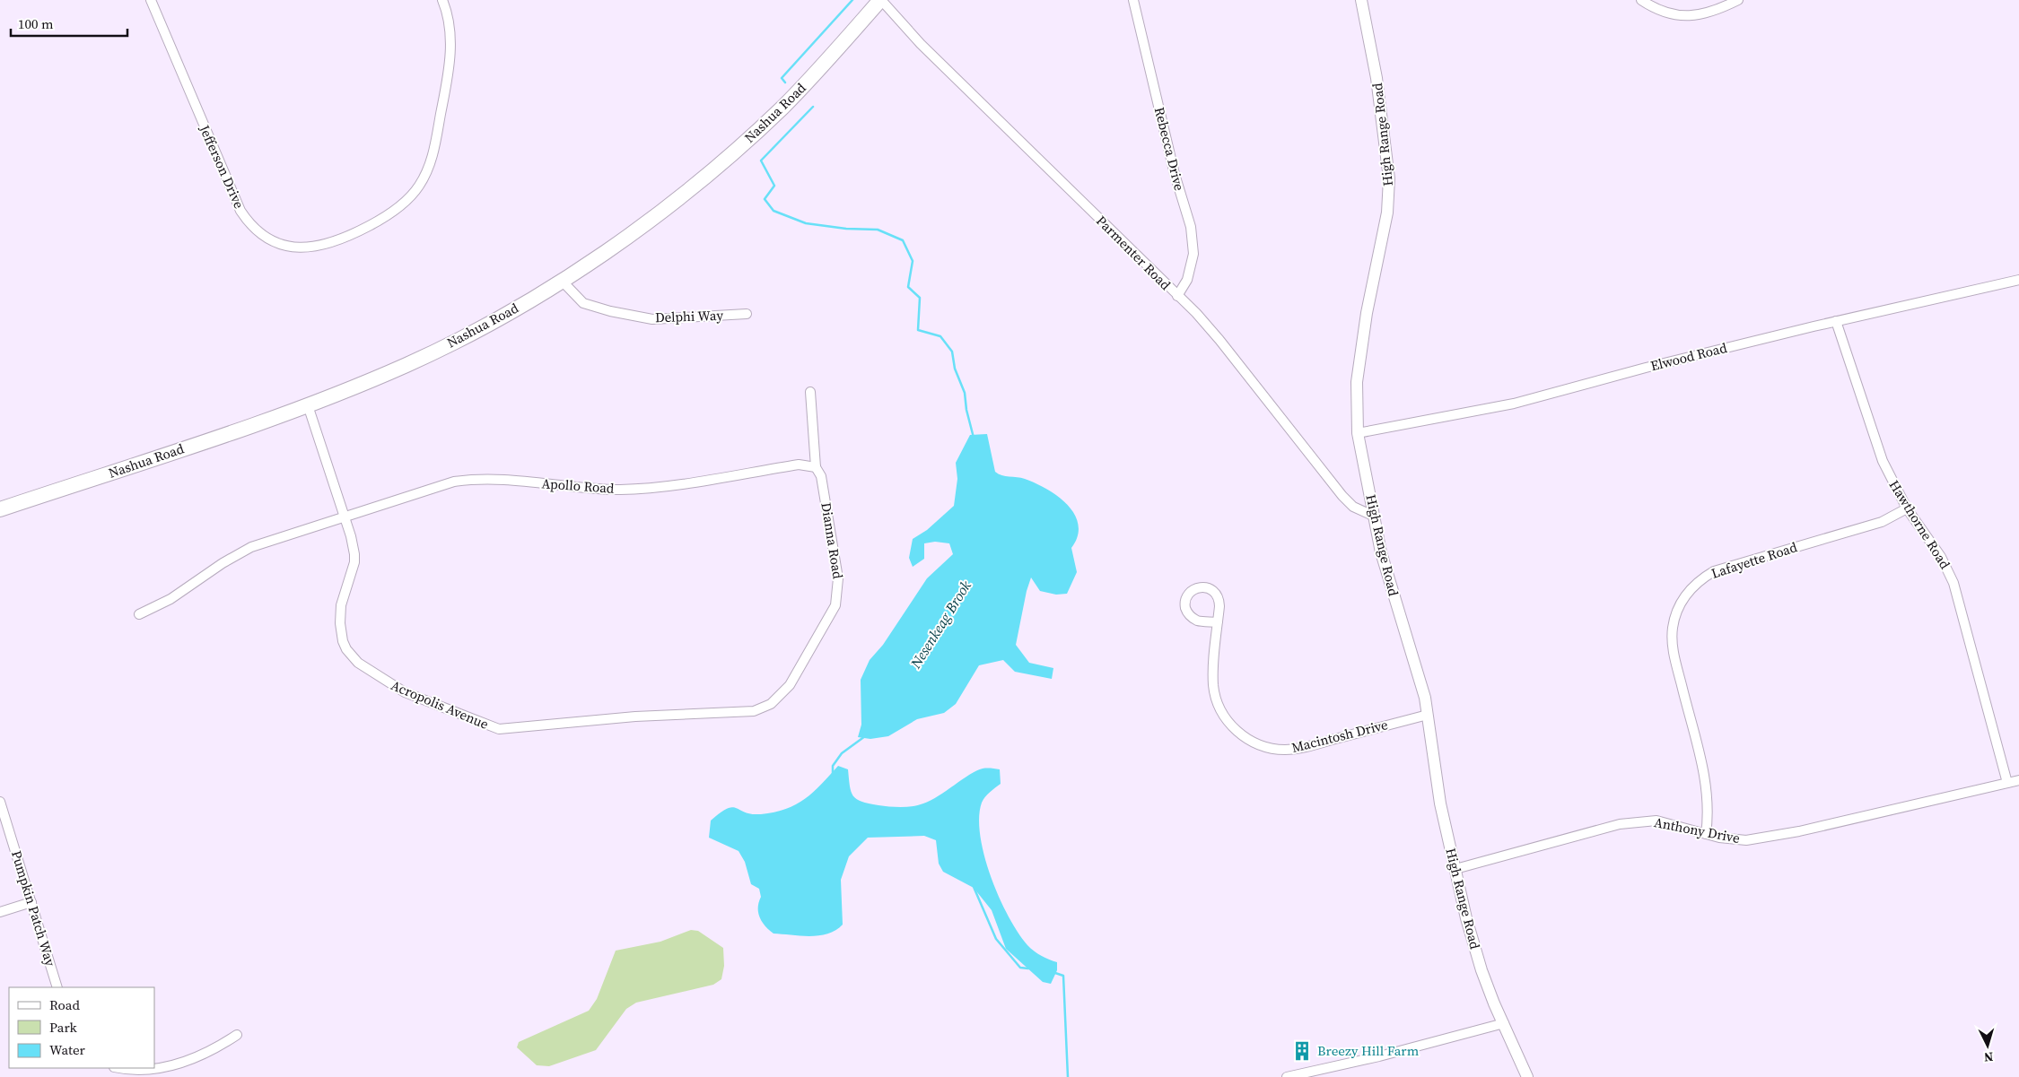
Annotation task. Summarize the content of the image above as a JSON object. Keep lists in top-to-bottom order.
{
  "streets": {
    "main road": ["Nashua Road"],
    "street": [
      "High Range Road",
      "Rebecca Drive",
      "Jefferson Drive",
      "Parmenter Road",
      "Delphi Way",
      "Elwood Road",
      "Apollo Road",
      "Hawthorne Road",
      "Dianna Road",
      "Lafayette Road",
      "Acropolis Avenue",
      "Macintosh Drive",
      "Anthony Drive",
      "Pumpkin Patch Way"
    ]
  },
  "crossings": [
    ["Nashua Road", "Parmenter Road"],
    ["Nashua Road", "Delphi Way"],
    ["Nashua Road", "Acropolis Avenue"],
    ["High Range Road", "Parmenter Road"],
    ["High Range Road", "Elwood Road"],
    ["High Range Road", "Macintosh Drive"],
    ["High Range Road", "Anthony Drive"],
    ["Rebecca Drive", "Parmenter Road"],
    ["Elwood Road", "Hawthorne Road"],
    ["Apollo Road", "Dianna Road"],
    ["Apollo Road", "Acropolis Avenue"],
    ["Hawthorne Road", "Lafayette Road"],
    ["Hawthorne Road", "Anthony Drive"],
    ["Dianna Road", "Acropolis Avenue"],
    ["Lafayette Road", "Anthony Drive"]
  ],
  "water": ["Nesenkeag Brook"],
  "places": {
    "building": ["Breezy Hill Farm"]
  },
  "legend": ["Road", "Park", "Water"],
  "scale_bar": "100 m",
  "north": "bottom"
}
